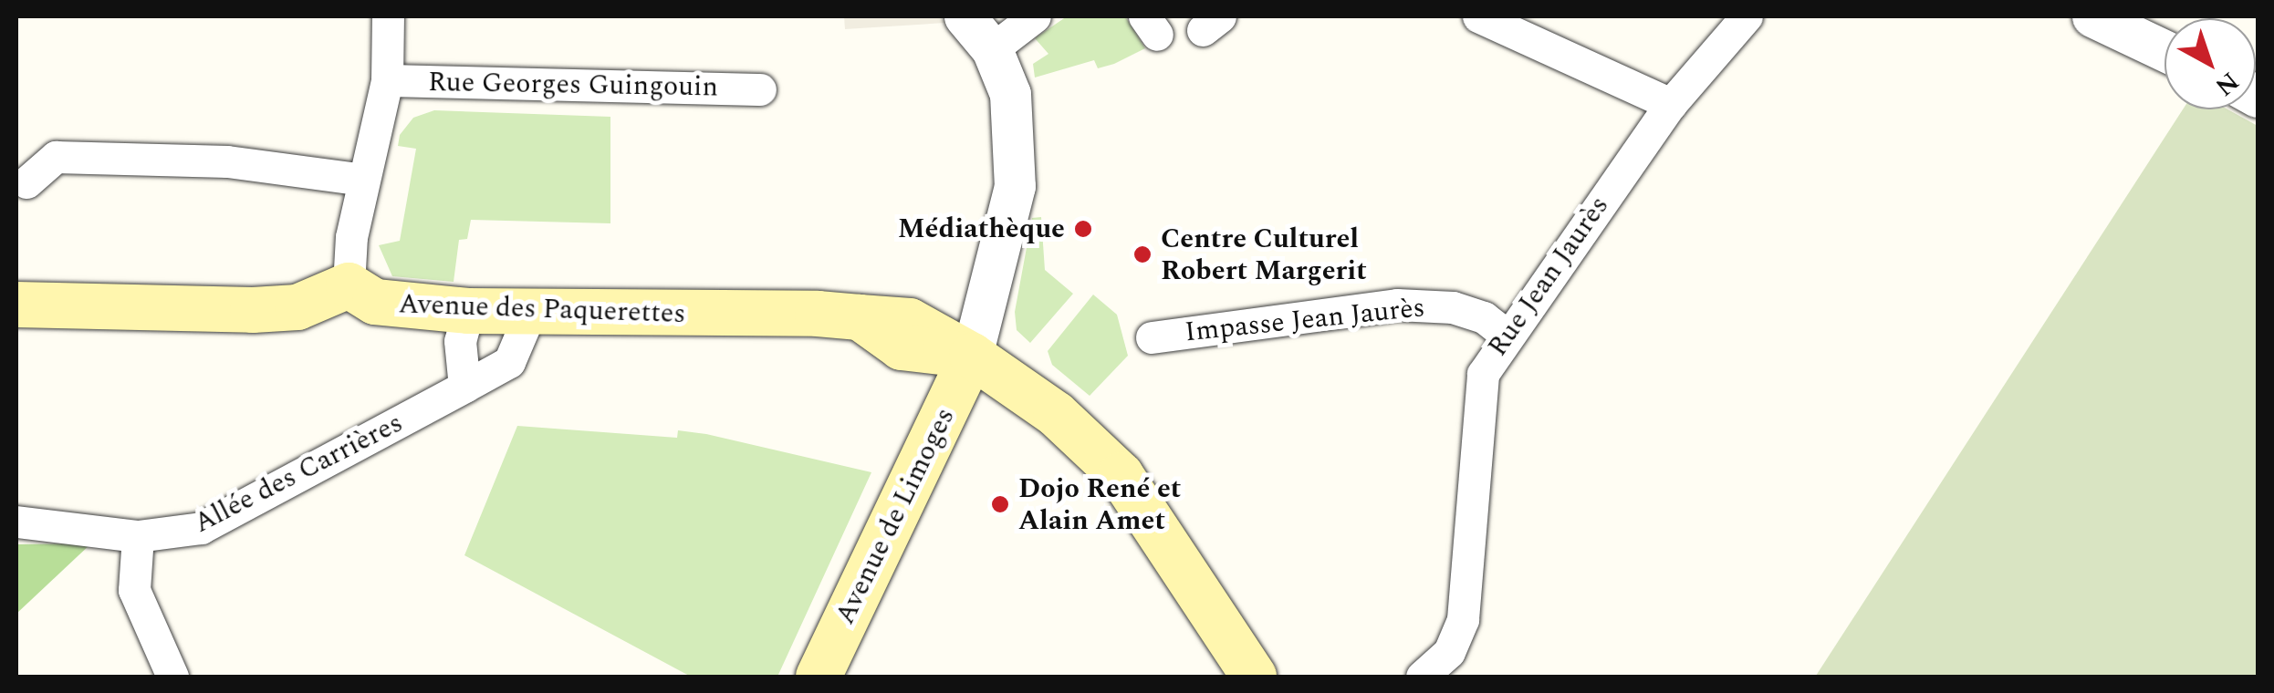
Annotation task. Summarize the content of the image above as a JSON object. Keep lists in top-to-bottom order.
{
  "streets": {
    "main road": ["Avenue des Paquerettes", "Avenue de Limoges"],
    "street": [
      "Rue Georges Guingouin",
      "Rue Jean Jaurès",
      "Impasse Jean Jaurès",
      "Allée des Carrières"
    ]
  },
  "crossings": [
    ["Rue Jean Jaurès", "Impasse Jean Jaurès"],
    ["Avenue des Paquerettes", "Allée des Carrières"],
    ["Avenue des Paquerettes", "Avenue de Limoges"]
  ],
  "places": ["Médiathèque", "Centre Culturel Robert Margerit", "Dojo René et Alain Amet"],
  "north": "bottom right"
}
